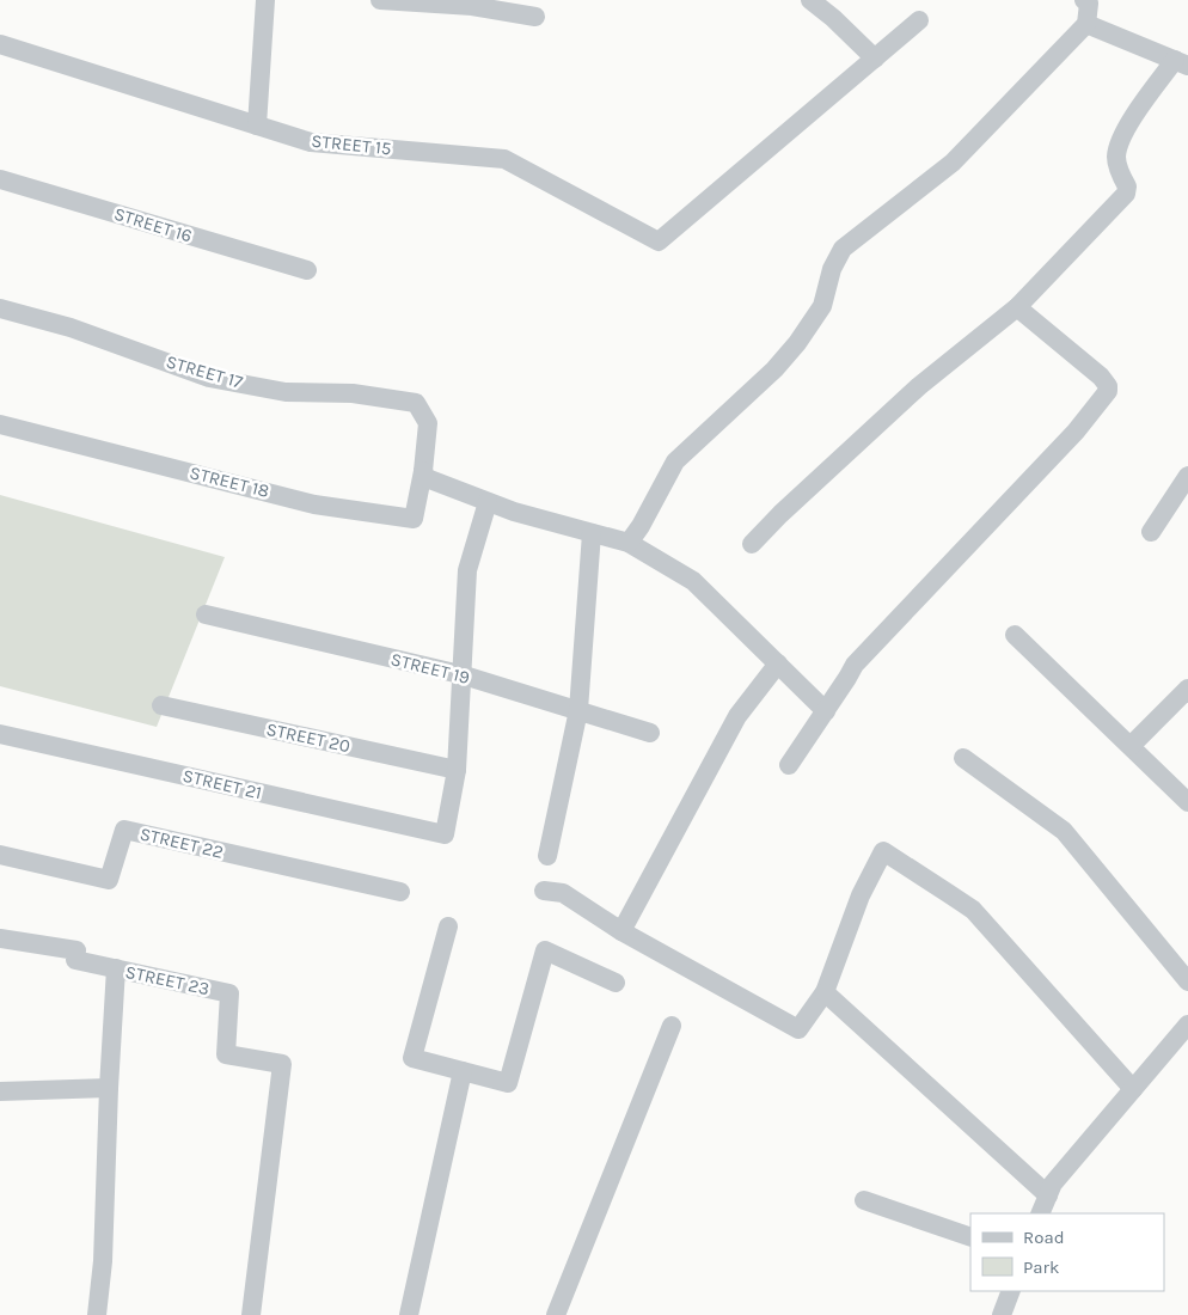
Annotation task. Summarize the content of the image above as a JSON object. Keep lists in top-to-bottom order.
{
  "streets": {
    "street": [
      "STREET 15",
      "STREET 16",
      "STREET 17",
      "STREET 18",
      "STREET 19",
      "STREET 20",
      "STREET 21",
      "STREET 22",
      "STREET 23"
    ]
  },
  "crossings": [
    ["STREET 17", "STREET 18"],
    ["STREET 20", "STREET 21"]
  ],
  "legend": ["Road", "Park"]
}
